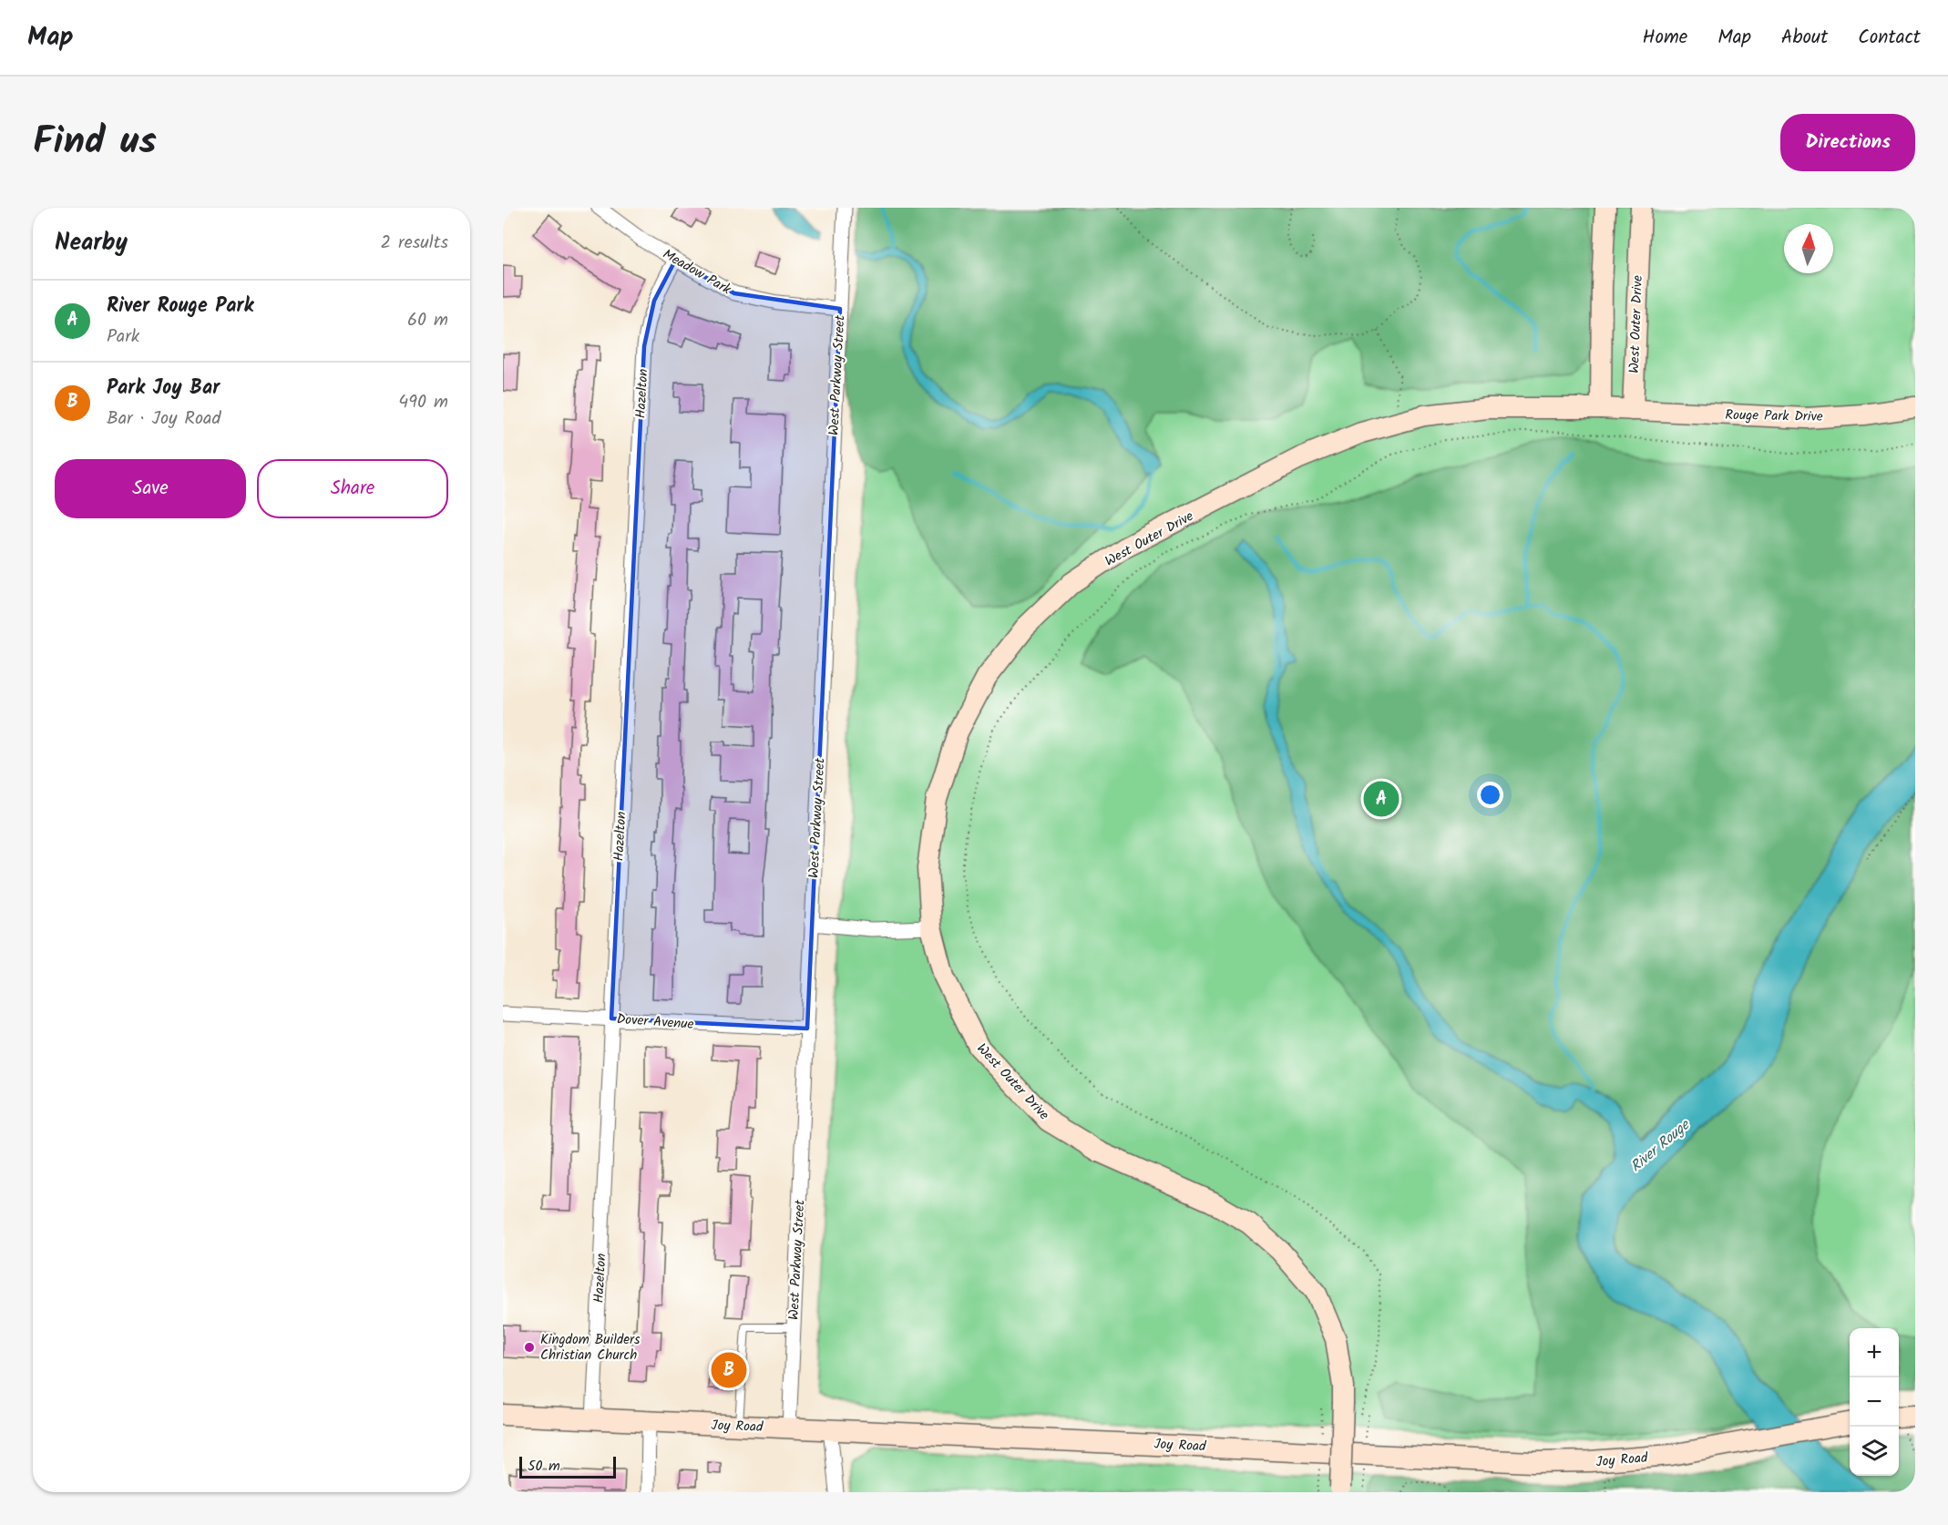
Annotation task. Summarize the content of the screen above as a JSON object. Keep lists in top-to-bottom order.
{
  "streets": {
    "main road": ["West Outer Drive", "Rouge Park Drive", "Joy Road"],
    "street": [
      "Meadow Park",
      "West Parkway Street",
      "Hazelton",
      "Dover Avenue"
    ]
  },
  "crossings": [
    ["Meadow Park", "West Parkway Street"],
    ["Meadow Park", "Hazelton"],
    ["West Outer Drive", "Rouge Park Drive"],
    ["West Parkway Street", "Dover Avenue"],
    ["West Parkway Street", "Joy Road"],
    ["Hazelton", "Dover Avenue"],
    ["Hazelton", "Joy Road"]
  ],
  "water": ["River Rouge"],
  "places": ["Kingdom Builders Christian Church"],
  "scale_bar": "50 m",
  "north": "top",
  "page": {
    "header": "Map",
    "nav": [
      "Home",
      "Map",
      "About",
      "Contact"
    ],
    "title": "Find us",
    "buttons": [
      "Directions",
      ["Save", "Share"]
    ],
    "heading": ["Nearby", "2 results"],
    "list": [
      {
        "mark": "A",
        "name": "River Rouge Park",
        "note": "Park",
        "value": "60 m"
      },
      {
        "mark": "B",
        "name": "Park Joy Bar",
        "note": "Bar · Joy Road",
        "value": "490 m"
      }
    ],
    "pins": ["A", "B"],
    "map_buttons": ["+", "−"],
    "scale": "50 m"
  }
}
